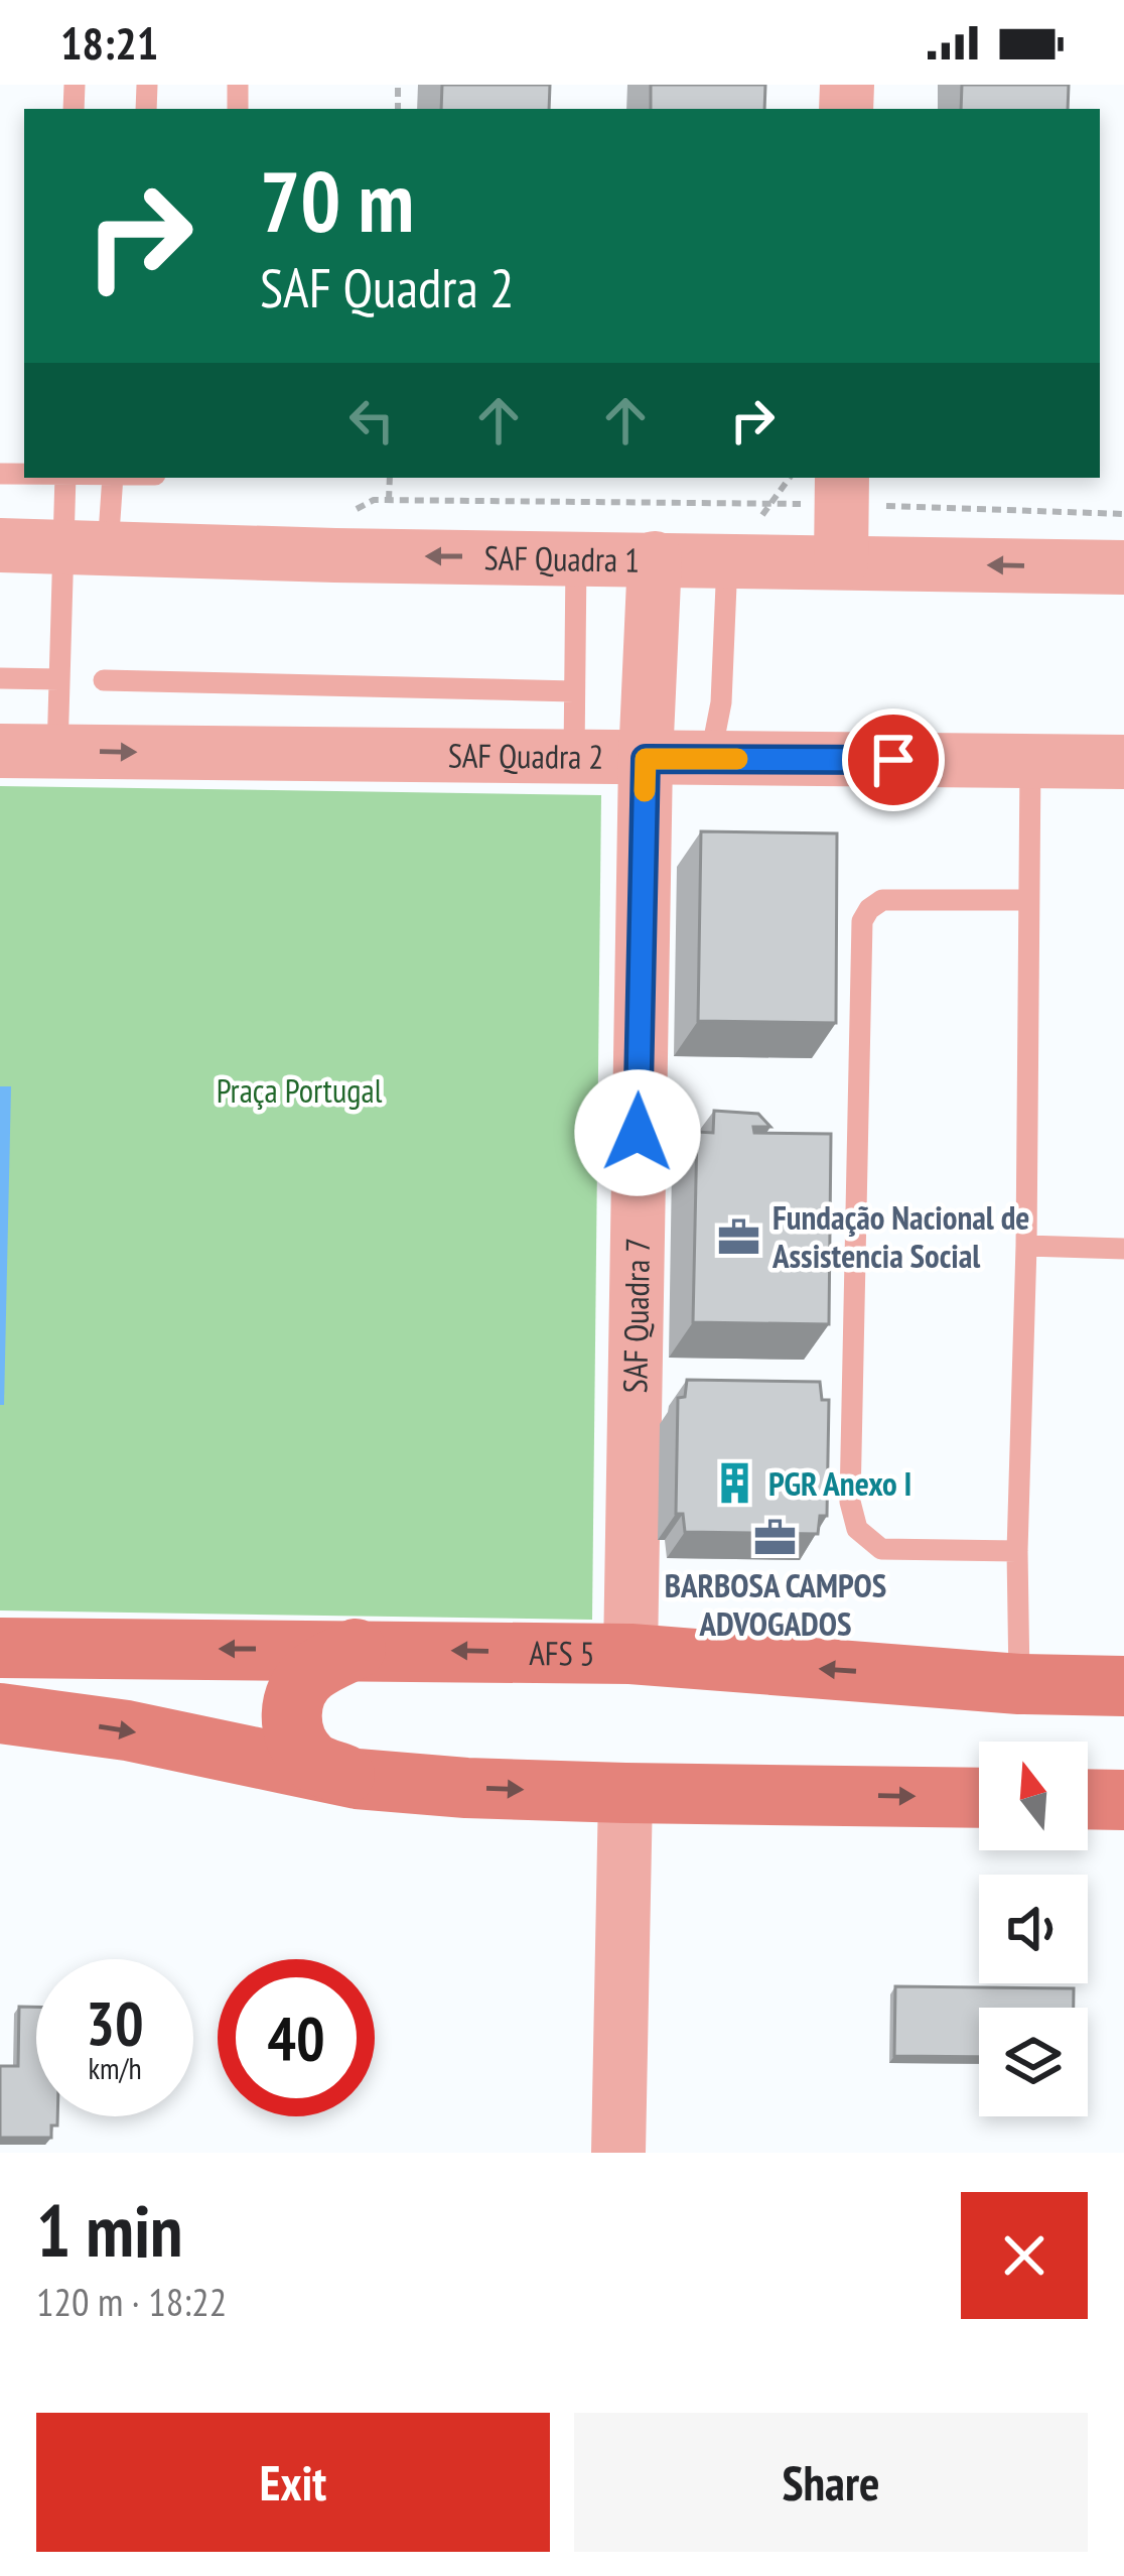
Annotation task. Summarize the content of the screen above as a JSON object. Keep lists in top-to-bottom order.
{
  "streets": {
    "main road": ["AFS 5"],
    "street": ["SAF Quadra 1", "SAF Quadra 2", "SAF Quadra 7"]
  },
  "crossings": [
    ["SAF Quadra 1", "SAF Quadra 7"],
    ["SAF Quadra 2", "SAF Quadra 7"],
    ["SAF Quadra 7", "AFS 5"]
  ],
  "one_way": ["SAF Quadra 1", "SAF Quadra 2"],
  "parks": ["Praça Portugal"],
  "places": {
    "office": ["Fundação Nacional de Assistencia Social", "BARBOSA CAMPOS ADVOGADOS"],
    "building": ["PGR Anexo I"]
  },
  "north": "top",
  "page": {
    "status": "18:21",
    "turn": ["70 m", "SAF Quadra 2"],
    "speed": "30 km/h",
    "limit": "40",
    "heading": ["1 min", "120 m · 18:22"],
    "buttons": ["Exit", "Share"]
  }
}
